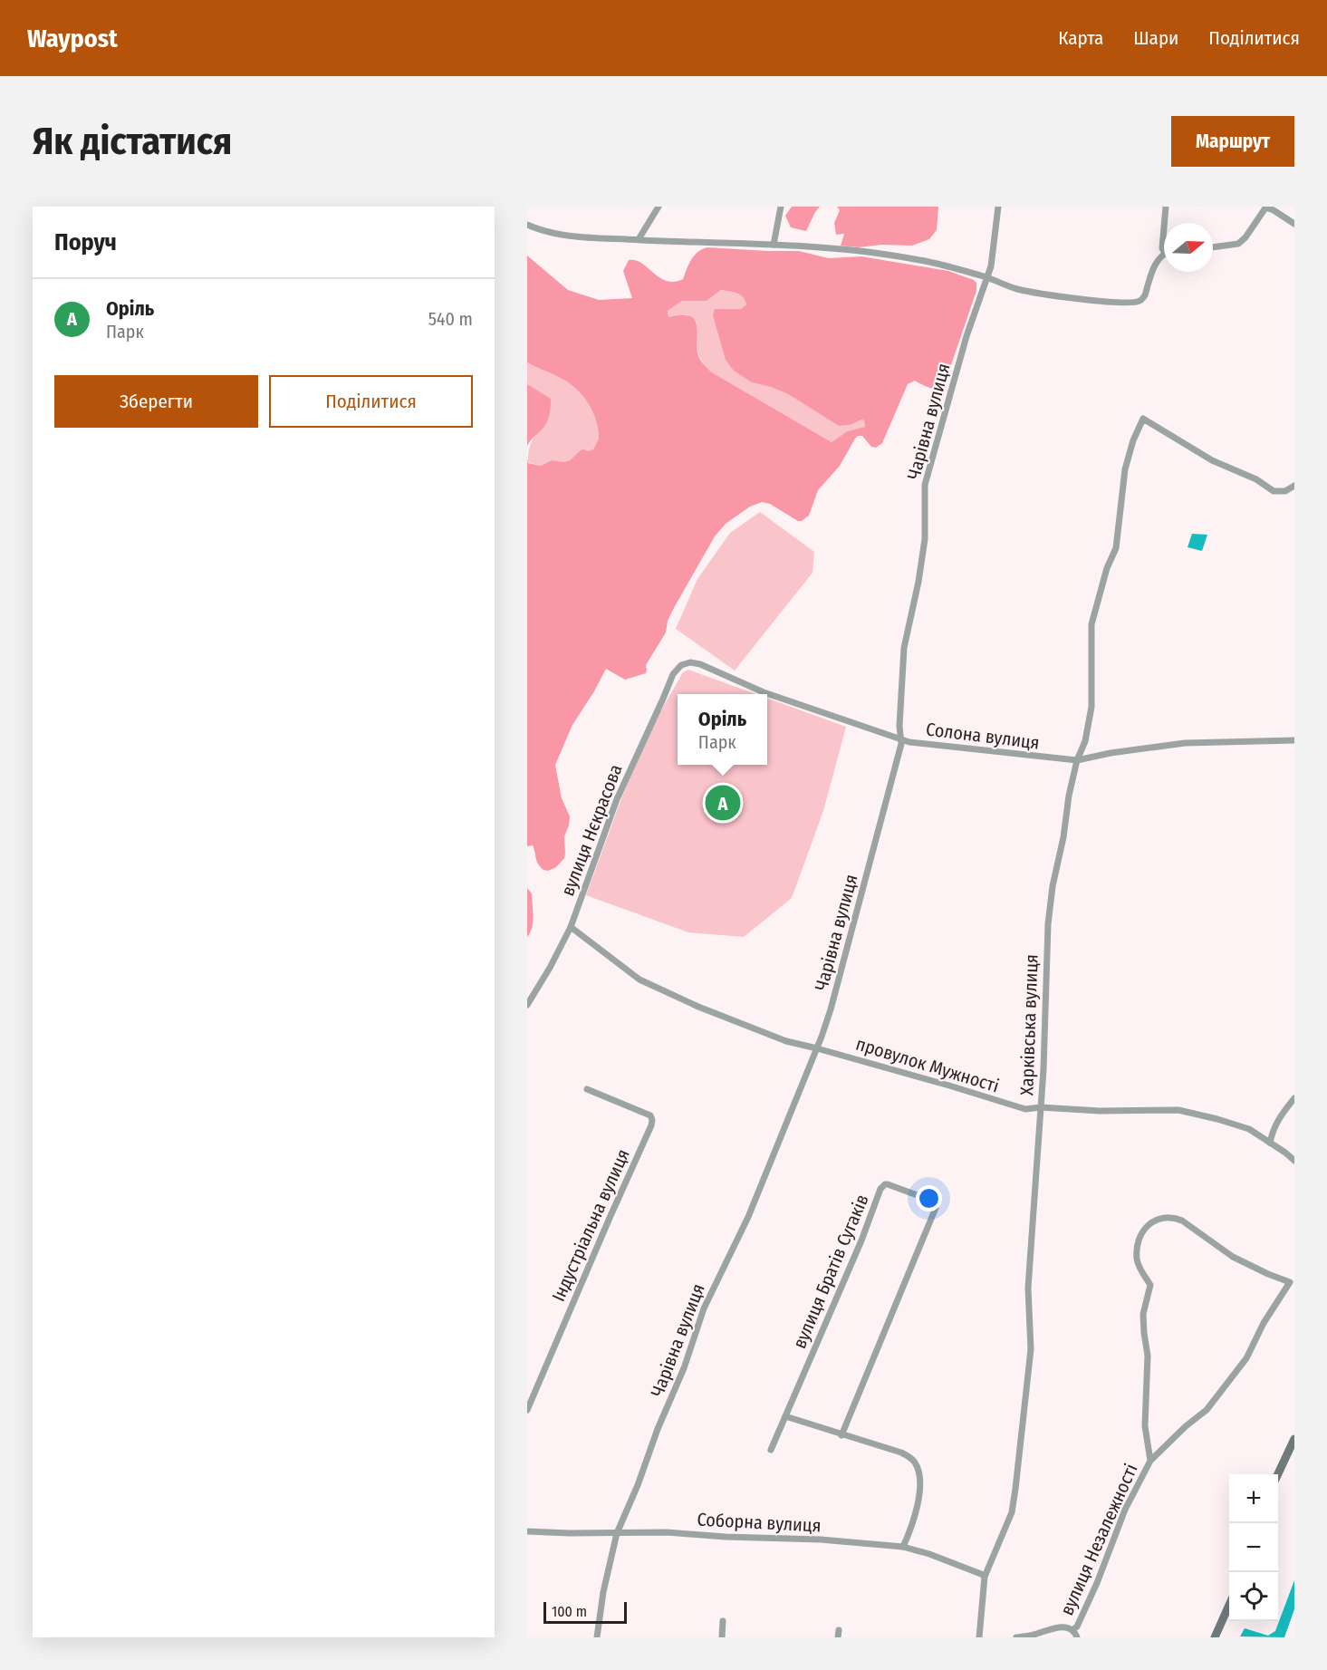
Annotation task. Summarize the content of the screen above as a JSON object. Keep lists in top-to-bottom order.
{
  "streets": {
    "street": [
      "Чарівна вулиця",
      "Солона вулиця",
      "вулиця Нєкрасова",
      "Харківська вулиця",
      "провулок Мужності",
      "Індустріальна вулиця",
      "вулиця Братів Сугаків",
      "Соборна вулиця",
      "вулиця Незалежності"
    ]
  },
  "crossings": [
    ["Чарівна вулиця", "Солона вулиця"],
    ["Чарівна вулиця", "провулок Мужності"],
    ["Чарівна вулиця", "Соборна вулиця"],
    ["Солона вулиця", "вулиця Нєкрасова"],
    ["Солона вулиця", "Харківська вулиця"],
    ["вулиця Нєкрасова", "провулок Мужності"],
    ["Харківська вулиця", "провулок Мужності"],
    ["Харківська вулиця", "Соборна вулиця"]
  ],
  "scale_bar": "100 m",
  "north": "right",
  "page": {
    "header": "Waypost",
    "nav": ["Карта", "Шари", "Поділитися"],
    "buttons": [
      "Маршрут",
      ["Зберегти", "Поділитися"]
    ],
    "title": "Як дістатися",
    "heading": "Поруч",
    "list": [
      {
        "mark": "A",
        "name": "Оріль",
        "note": "Парк",
        "value": "540 m"
      }
    ],
    "popup": ["Оріль", "Парк"],
    "pins": "A",
    "map_buttons": ["+", "−"],
    "scale": "100 m"
  }
}
